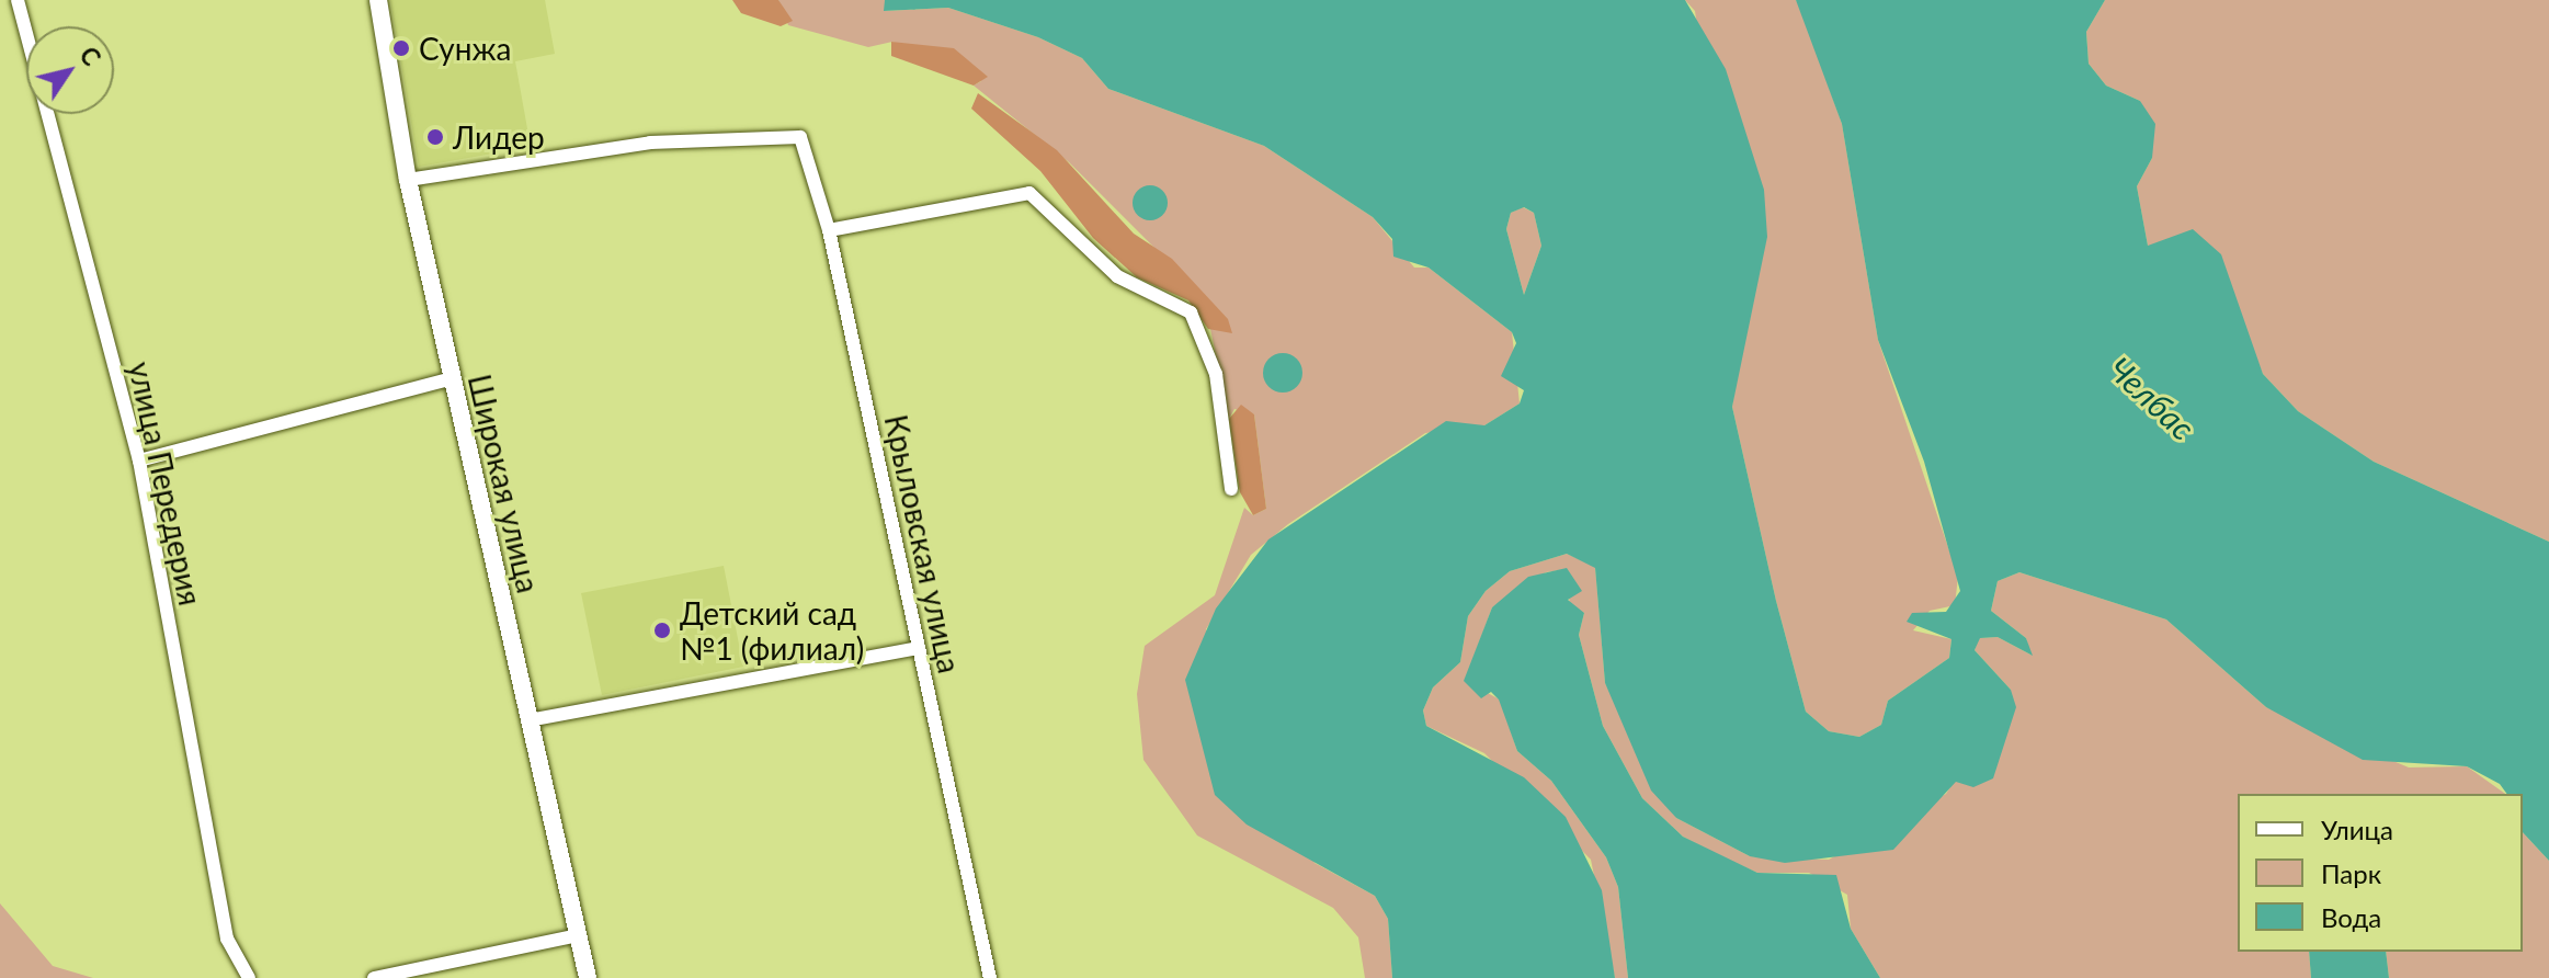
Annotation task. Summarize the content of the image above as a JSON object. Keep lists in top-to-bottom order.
{
  "streets": {
    "street": ["улица Передерия", "Широкая улица", "Крыловская улица"]
  },
  "crossings": [
    ["Широкая улица", "Крыловская улица"]
  ],
  "water": ["Челбас"],
  "places": ["Сунжа", "Лидер", "Детский сад №1 (филиал)"],
  "legend": ["Улица", "Парк", "Вода"],
  "north": "top right"
}
